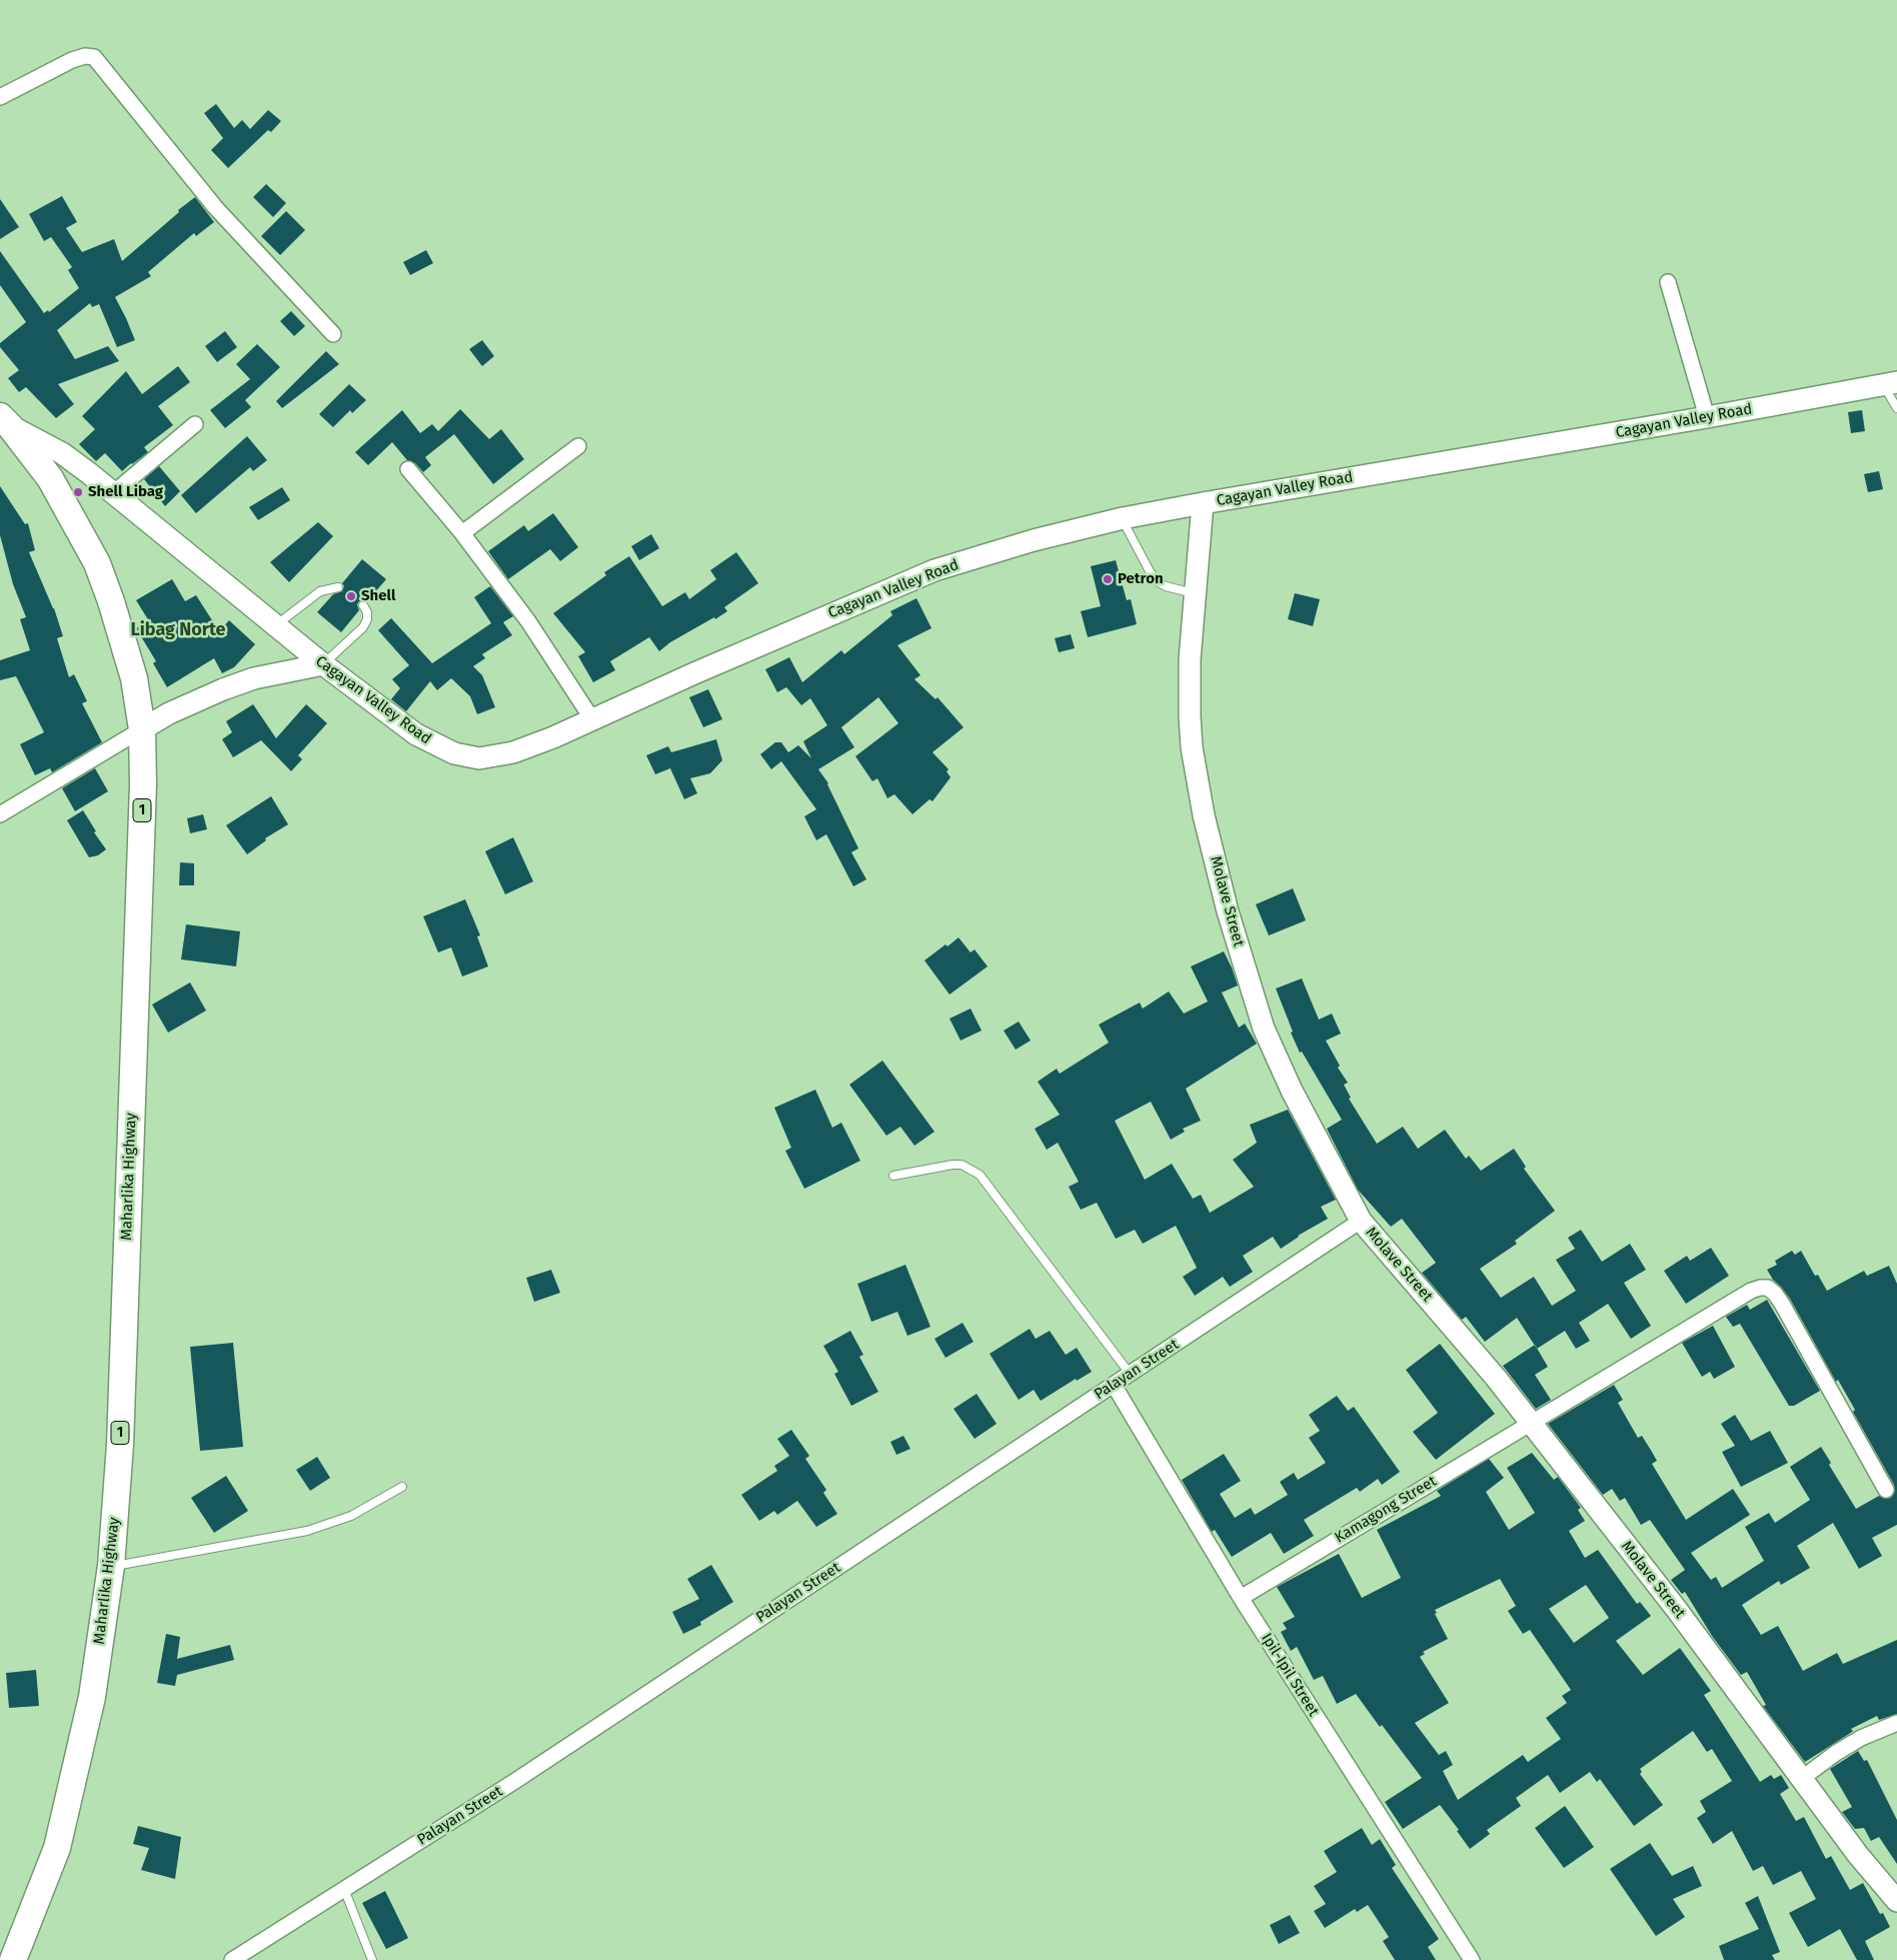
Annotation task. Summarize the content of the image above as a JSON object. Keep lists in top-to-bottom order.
{
  "streets": {
    "highway": ["1", "Maharlika Highway"],
    "main road": ["Cagayan Valley Road", "Molave Street"],
    "street": ["Palayan Street", "Kamagong Street", "Ipil-Ipil Street"]
  },
  "crossings": [
    ["Cagayan Valley Road", "Molave Street"],
    ["Cagayan Valley Road", "Maharlika Highway"],
    ["Molave Street", "Palayan Street"],
    ["Molave Street", "Kamagong Street"],
    ["Palayan Street", "Ipil-Ipil Street"],
    ["Kamagong Street", "Ipil-Ipil Street"]
  ],
  "districts": ["Libag Norte"],
  "places": ["Shell Libag", "Petron", "Shell"]
}
